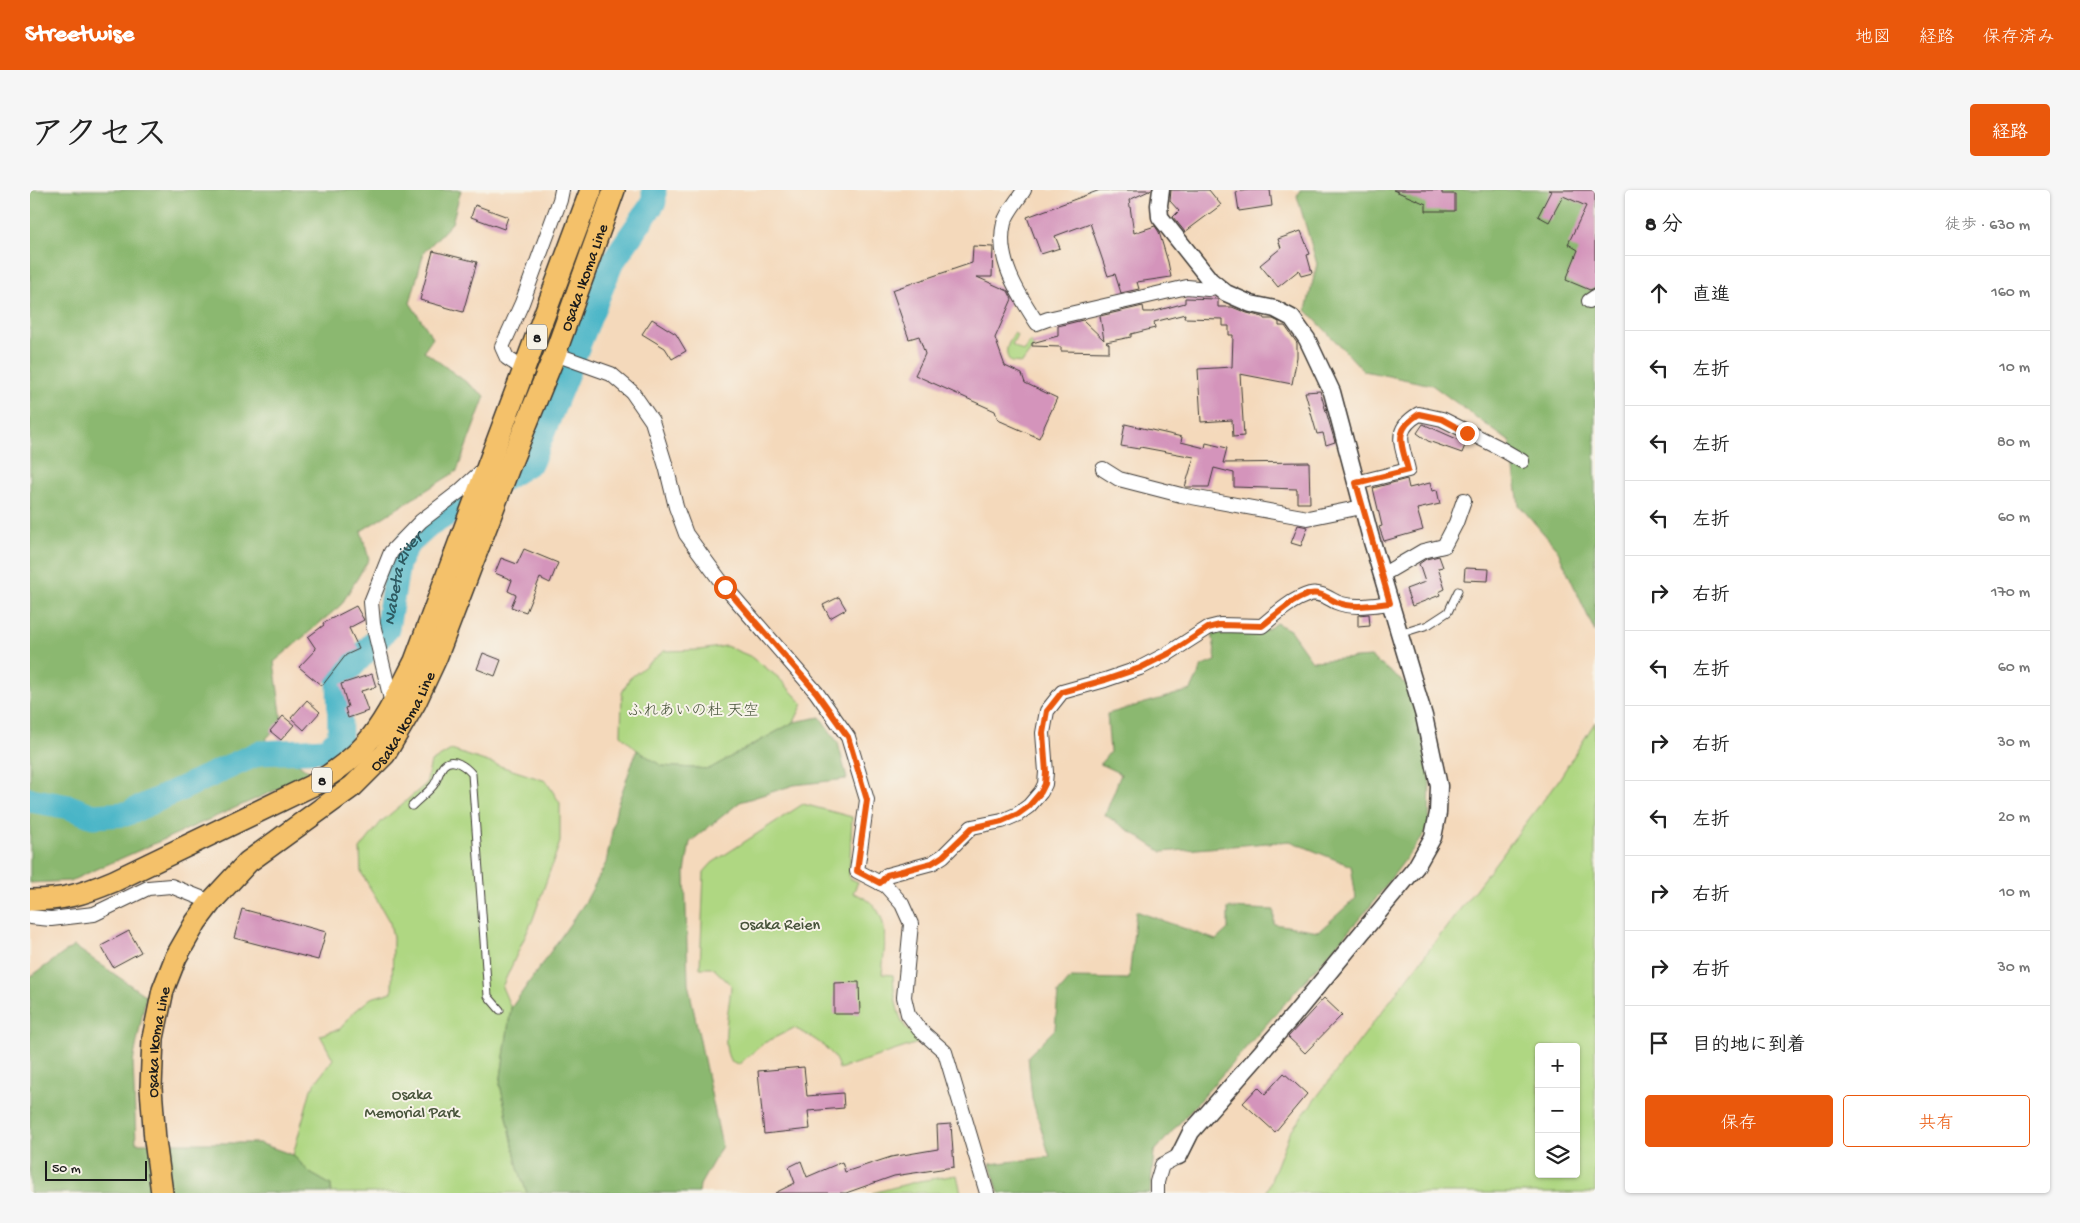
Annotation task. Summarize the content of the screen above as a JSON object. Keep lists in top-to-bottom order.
{
  "streets": {
    "main road": ["Osaka Ikoma Line", "8"]
  },
  "water": ["Nabeta River"],
  "parks": ["ふれあいの杜 天空", "Osaka Reien", "Osaka Memorial Park"],
  "scale_bar": "50 m",
  "page": {
    "header": "Streetwise",
    "nav": ["地図", "経路", "保存済み"],
    "title": "アクセス",
    "buttons": [
      "経路",
      ["保存", "共有"]
    ],
    "heading": ["8 分", "徒歩 · 630 m"],
    "list": [
      ["直進", "160 m"],
      ["左折", "10 m"],
      ["左折", "80 m"],
      ["左折", "60 m"],
      ["右折", "170 m"],
      ["左折", "60 m"],
      ["右折", "30 m"],
      ["左折", "20 m"],
      ["右折", "10 m"],
      ["右折", "30 m"],
      "目的地に到着"
    ],
    "map_buttons": ["+", "−"],
    "scale": "50 m"
  }
}
